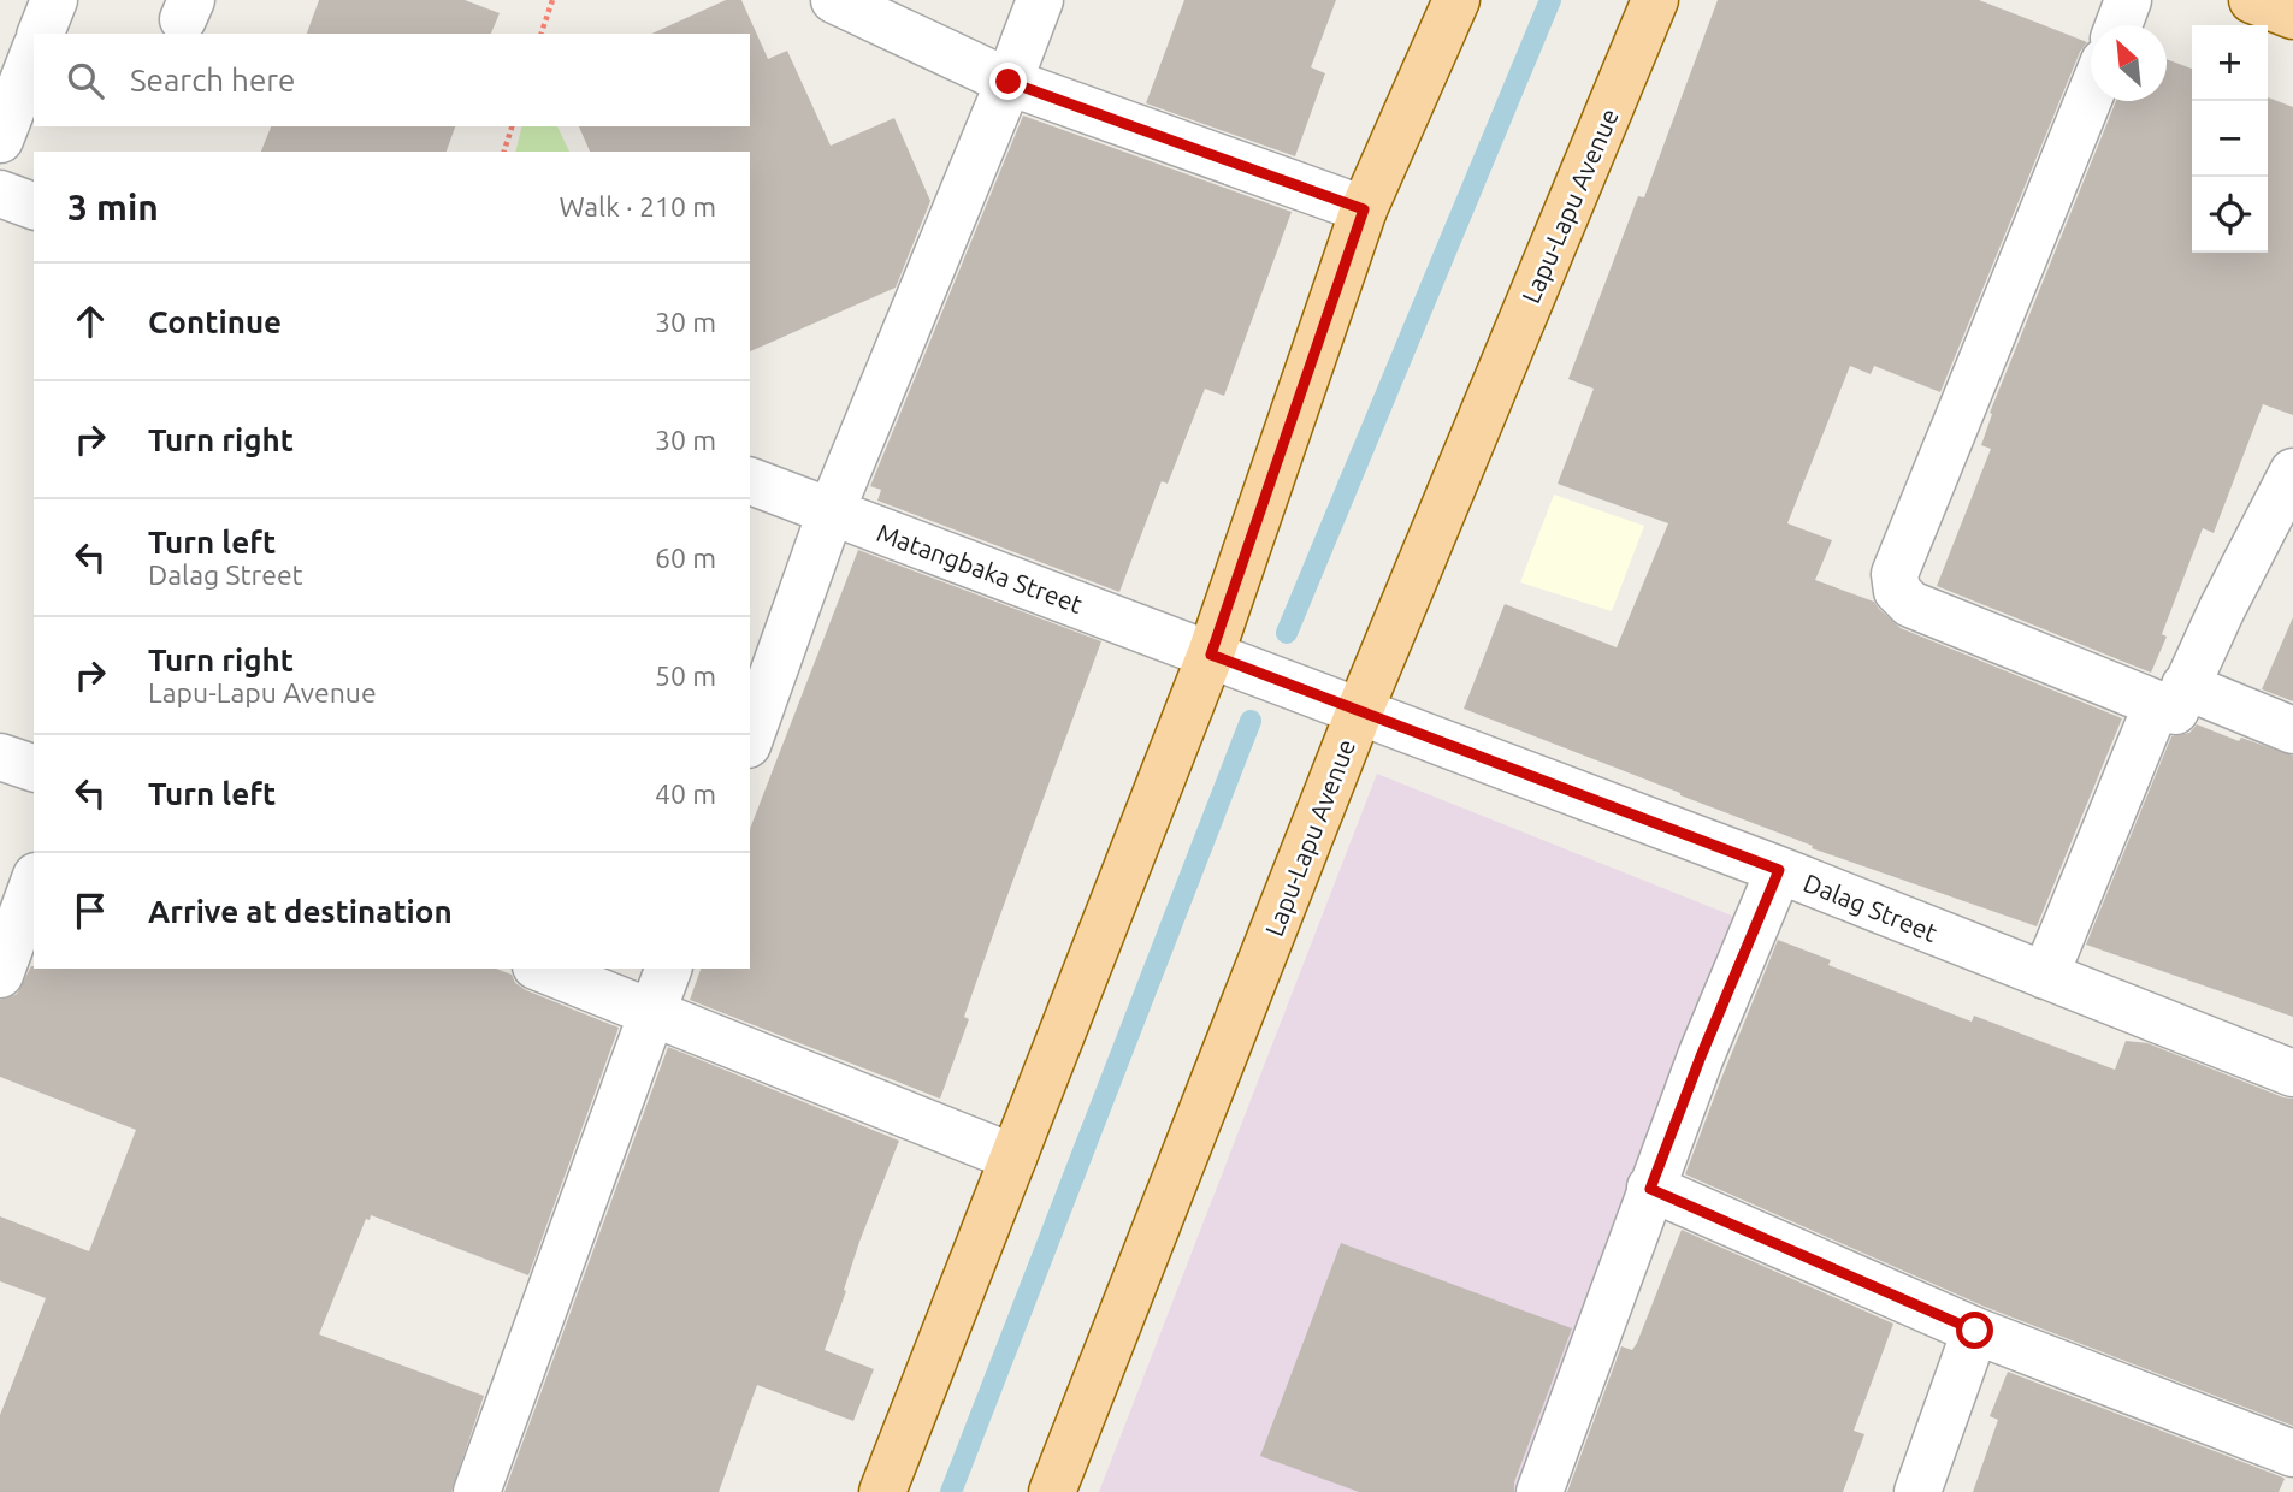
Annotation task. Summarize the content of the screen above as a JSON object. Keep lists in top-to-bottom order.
{
  "streets": {
    "main road": ["Lapu-Lapu Avenue"],
    "street": ["Matangbaka Street", "Dalag Street"]
  },
  "crossings": [
    ["Lapu-Lapu Avenue", "Dalag Street"],
    ["Matangbaka Street", "Dalag Street"]
  ],
  "north": "top left",
  "page": {
    "map_buttons": ["+", "−"],
    "search": "Search here",
    "heading": ["3 min", "Walk · 210 m"],
    "list": [
      ["Continue", "30 m"],
      ["Turn right", "30 m"],
      ["Turn left", "Dalag Street", "60 m"],
      ["Turn right", "Lapu-Lapu Avenue", "50 m"],
      ["Turn left", "40 m"],
      "Arrive at destination"
    ]
  }
}
